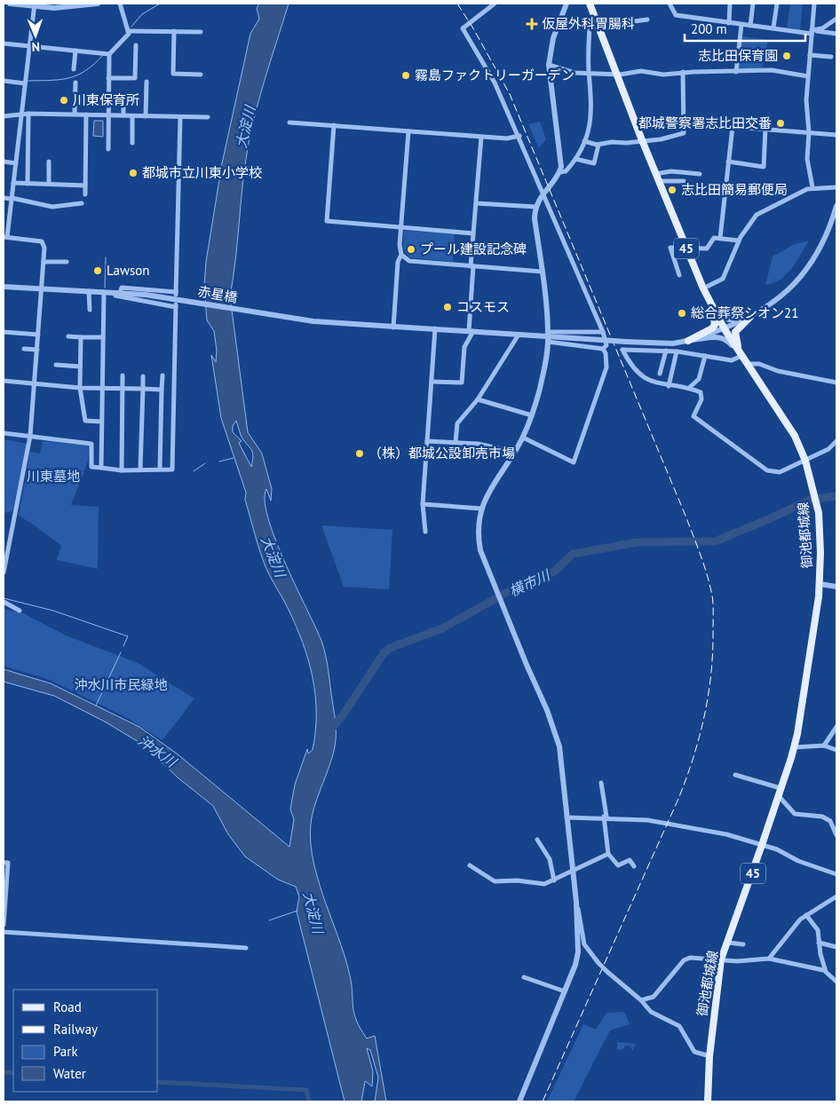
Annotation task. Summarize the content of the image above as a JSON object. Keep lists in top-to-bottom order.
{
  "streets": {
    "main road": ["45", "御池都城線"],
    "street": ["赤星橋"]
  },
  "water": ["大淀川", "横市川", "沖水川"],
  "parks": ["川東墓地", "沖水川市民緑地"],
  "places": {
    "health": ["仮屋外科胃腸科"],
    "other": [
      "志比田保育園",
      "霧島ファクトリーガーデン",
      "川東保育所",
      "都城警察署志比田交番",
      "都城市立川東小学校",
      "志比田簡易郵便局",
      "プール建設記念碑",
      "Lawson",
      "コスモス",
      "総合葬祭シオン21",
      "（株）都城公設卸売市場"
    ]
  },
  "legend": [
    "Road",
    "Railway",
    "Park",
    "Water"
  ],
  "scale_bar": "200 m",
  "north": "bottom"
}
